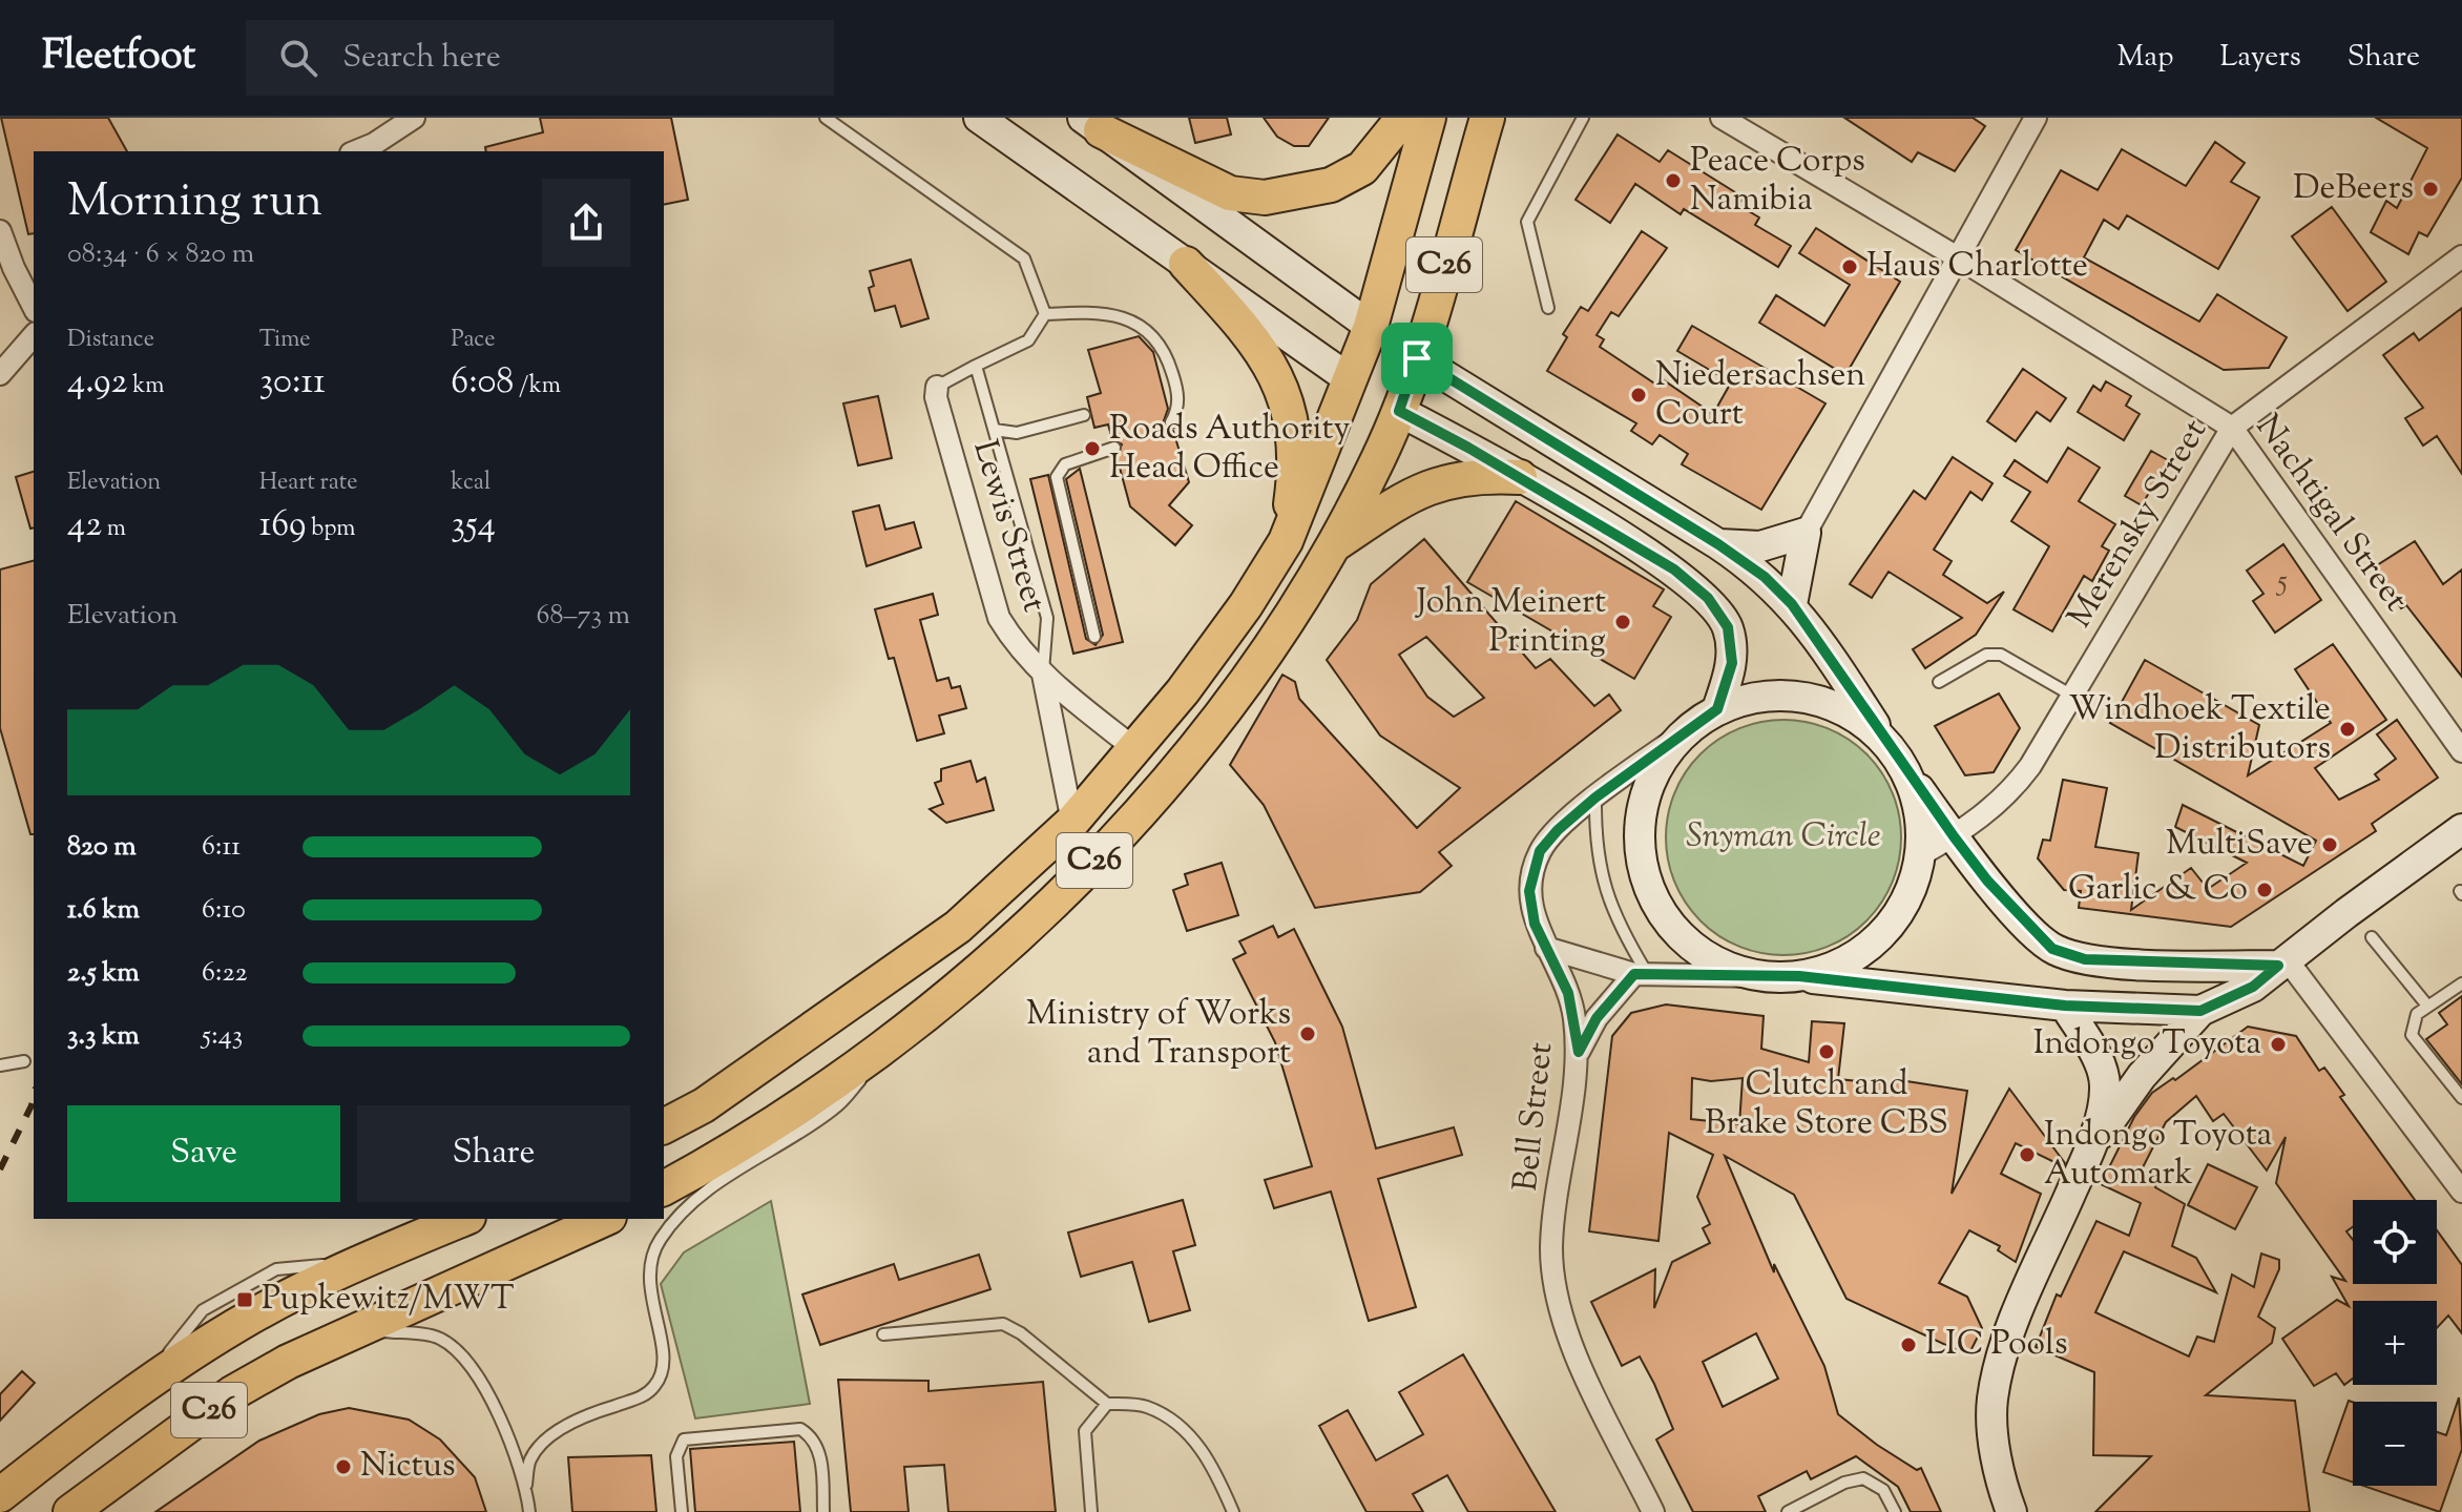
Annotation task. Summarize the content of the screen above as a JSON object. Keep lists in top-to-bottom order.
{
  "streets": {
    "main road": ["C26"],
    "street": [
      "Nachtigal Street",
      "Merensky Street",
      "Lewis Street",
      "Bell Street"
    ]
  },
  "crossings": [
    ["C26", "Lewis Street"],
    ["Nachtigal Street", "Merensky Street"],
    ["Merensky Street", "Bell Street"]
  ],
  "parks": ["Snyman Circle"],
  "places": {
    "other": [
      "Peace Corps Namibia",
      "DeBeers",
      "Haus Charlotte",
      "Niedersachsen Court",
      "Roads Authority Head Office",
      "John Meinert Printing",
      "Windhoek Textile Distributors",
      "MultiSave",
      "Garlic & Co",
      "Ministry of Works and Transport",
      "Indongo Toyota",
      "Clutch and Brake Store CBS",
      "Indongo Toyota Automark",
      "LIC Pools",
      "Nictus"
    ],
    "transit": ["Pupkewitz/MWT"]
  },
  "house_numbers": ["5"],
  "page": {
    "header": "Fleetfoot",
    "search": "Search here",
    "nav": ["Map", "Layers", "Share"],
    "heading": ["Morning run", "08:34 · 6 × 820 m"],
    "stats": [
      ["Distance", "4.92 km"],
      ["Time", "30:11"],
      ["Pace", "6:08 /km"],
      ["Elevation", "42 m"],
      ["Heart rate", "169 bpm"],
      ["kcal", "354"]
    ],
    "chart": ["Elevation", "68–73 m"],
    "list": [
      {
        "name": "820 m",
        "note": "6:11"
      },
      {
        "name": "1.6 km",
        "note": "6:10"
      },
      {
        "name": "2.5 km",
        "note": "6:22"
      },
      {
        "name": "3.3 km",
        "note": "5:43"
      }
    ],
    "buttons": ["Save", "Share"],
    "map_buttons": ["+", "−"]
  }
}
